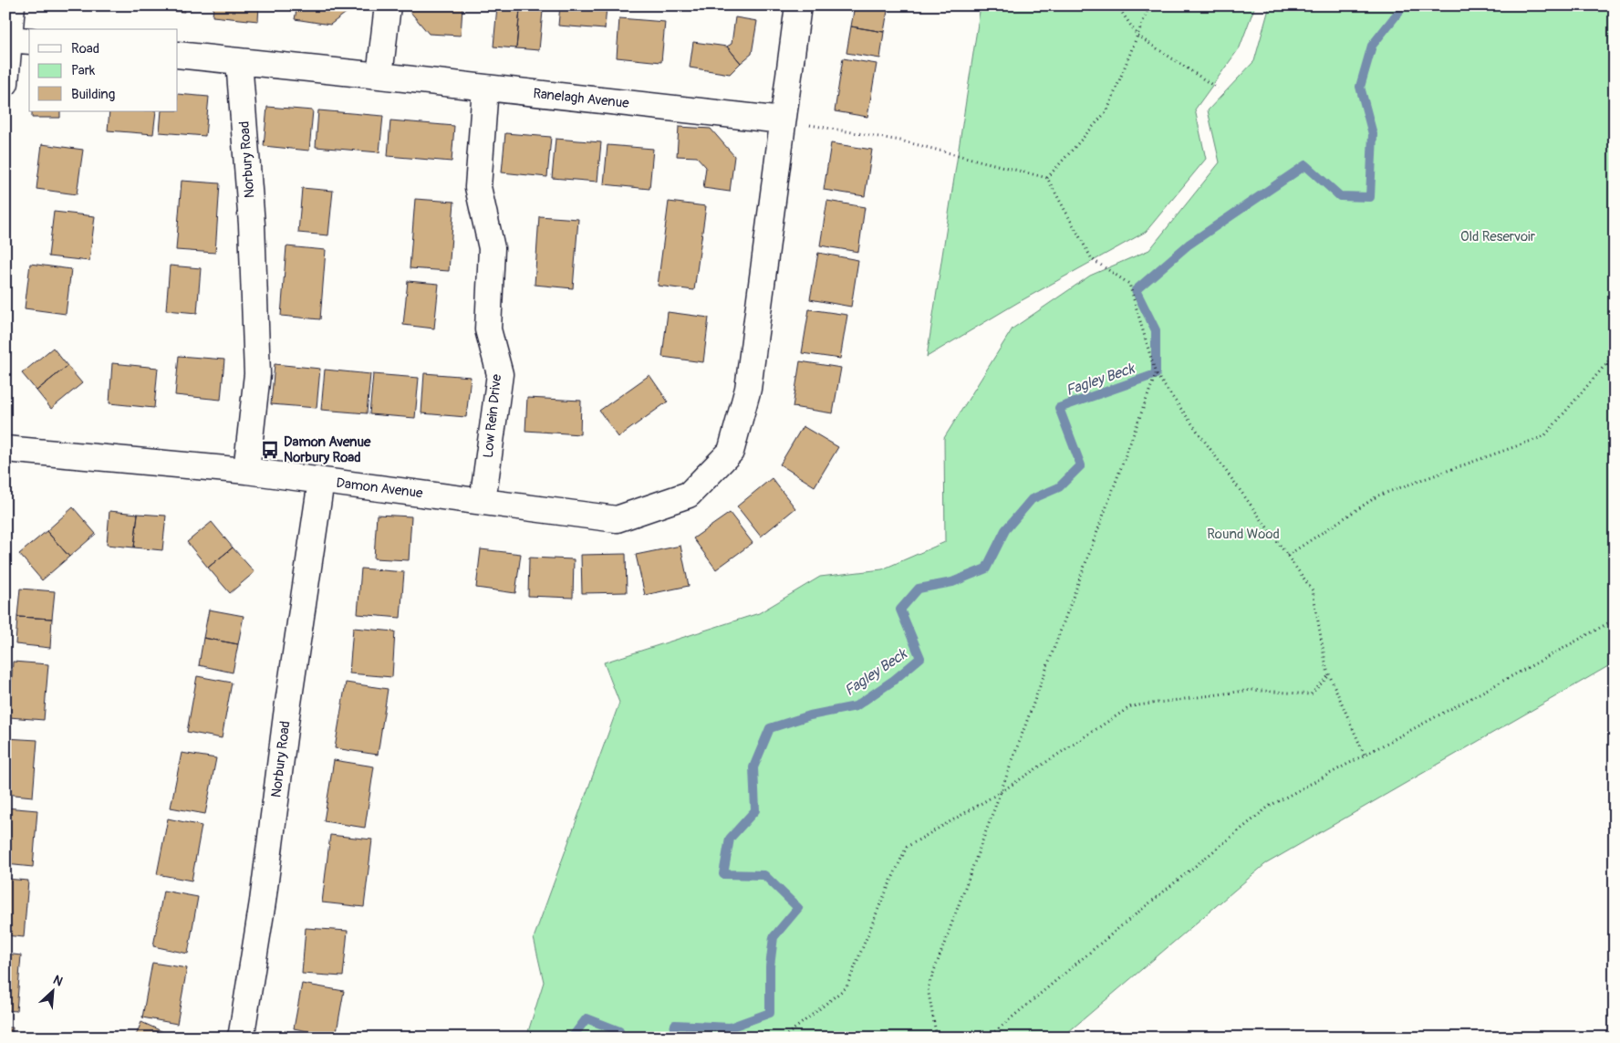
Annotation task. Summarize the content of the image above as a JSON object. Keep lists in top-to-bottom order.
{
  "streets": {
    "street": [
      "Ranelagh Avenue",
      "Norbury Road",
      "Low Rein Drive",
      "Damon Avenue"
    ]
  },
  "crossings": [
    ["Ranelagh Avenue", "Low Rein Drive"],
    ["Ranelagh Avenue", "Damon Avenue"],
    ["Norbury Road", "Damon Avenue"],
    ["Low Rein Drive", "Damon Avenue"]
  ],
  "water": ["Fagley Beck"],
  "parks": ["Old Reservoir", "Round Wood"],
  "places": {
    "bus stop": ["Damon Avenue Norbury Road"]
  },
  "legend": ["Road", "Park", "Building"],
  "north": "top right"
}
